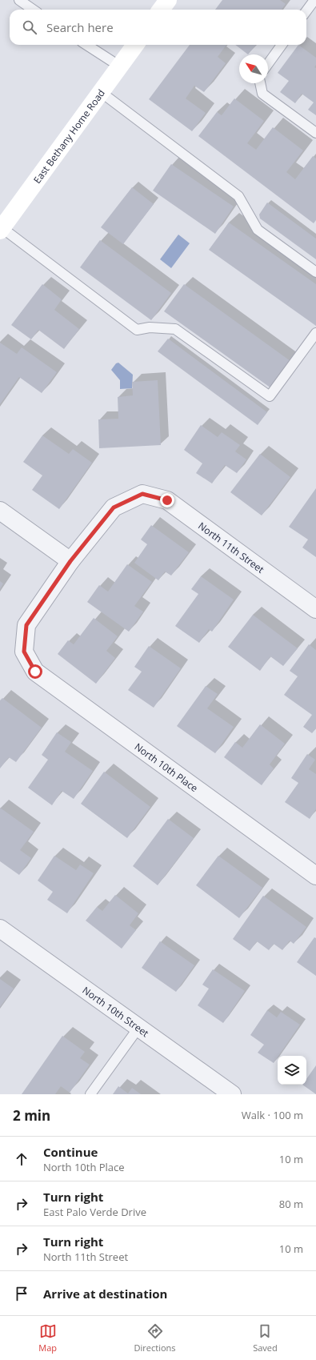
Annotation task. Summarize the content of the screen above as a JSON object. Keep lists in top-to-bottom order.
{
  "streets": {
    "main road": ["East Bethany Home Road"],
    "street": ["North 11th Street", "North 10th Place", "North 10th Street"]
  },
  "crossings": [
    ["North 11th Street", "North 10th Place"]
  ],
  "north": "top left",
  "page": {
    "search": "Search here",
    "heading": ["2 min", "Walk · 100 m"],
    "list": [
      ["Continue", "North 10th Place", "10 m"],
      ["Turn right", "East Palo Verde Drive", "80 m"],
      ["Turn right", "North 11th Street", "10 m"],
      "Arrive at destination"
    ],
    "nav": ["Map", "Directions", "Saved"]
  }
}
